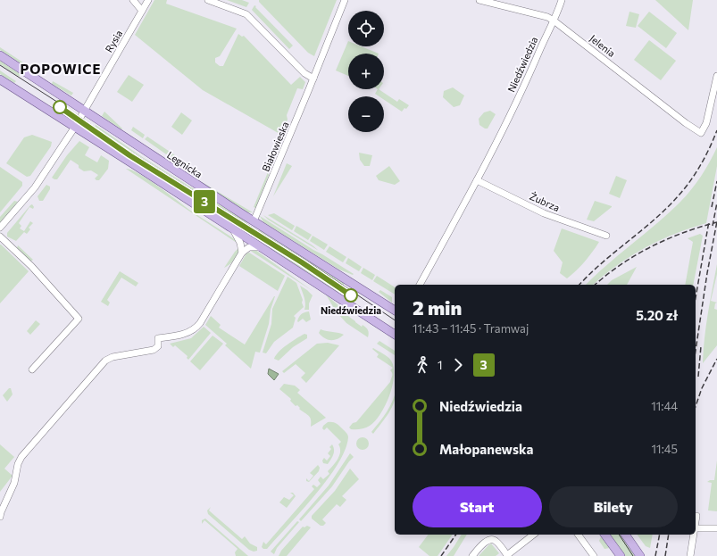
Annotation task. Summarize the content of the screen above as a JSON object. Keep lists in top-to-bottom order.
{
  "streets": {
    "main road": ["Legnicka"],
    "street": [
      "Rysia",
      "Jelenia",
      "Niedźwiedzia",
      "Białowieska",
      "Żubrza"
    ]
  },
  "crossings": [
    ["Rysia", "Legnicka"],
    ["Jelenia", "Niedźwiedzia"],
    ["Niedźwiedzia", "Żubrza"],
    ["Białowieska", "Legnicka"]
  ],
  "districts": ["POPOWICE"],
  "places": ["Niedźwiedzia"],
  "lines": ["tram line 3"],
  "page": {
    "on_map": "3",
    "map_buttons": ["+", "−"],
    "heading": ["2 min", "11:43 – 11:45 · Tramwaj", "5.20 zł"],
    "legs": ["1", "3"],
    "list": [
      {
        "name": "Niedźwiedzia",
        "value": "11:44"
      },
      {
        "name": "Małopanewska",
        "value": "11:45"
      }
    ],
    "buttons": ["Start", "Bilety"]
  }
}
